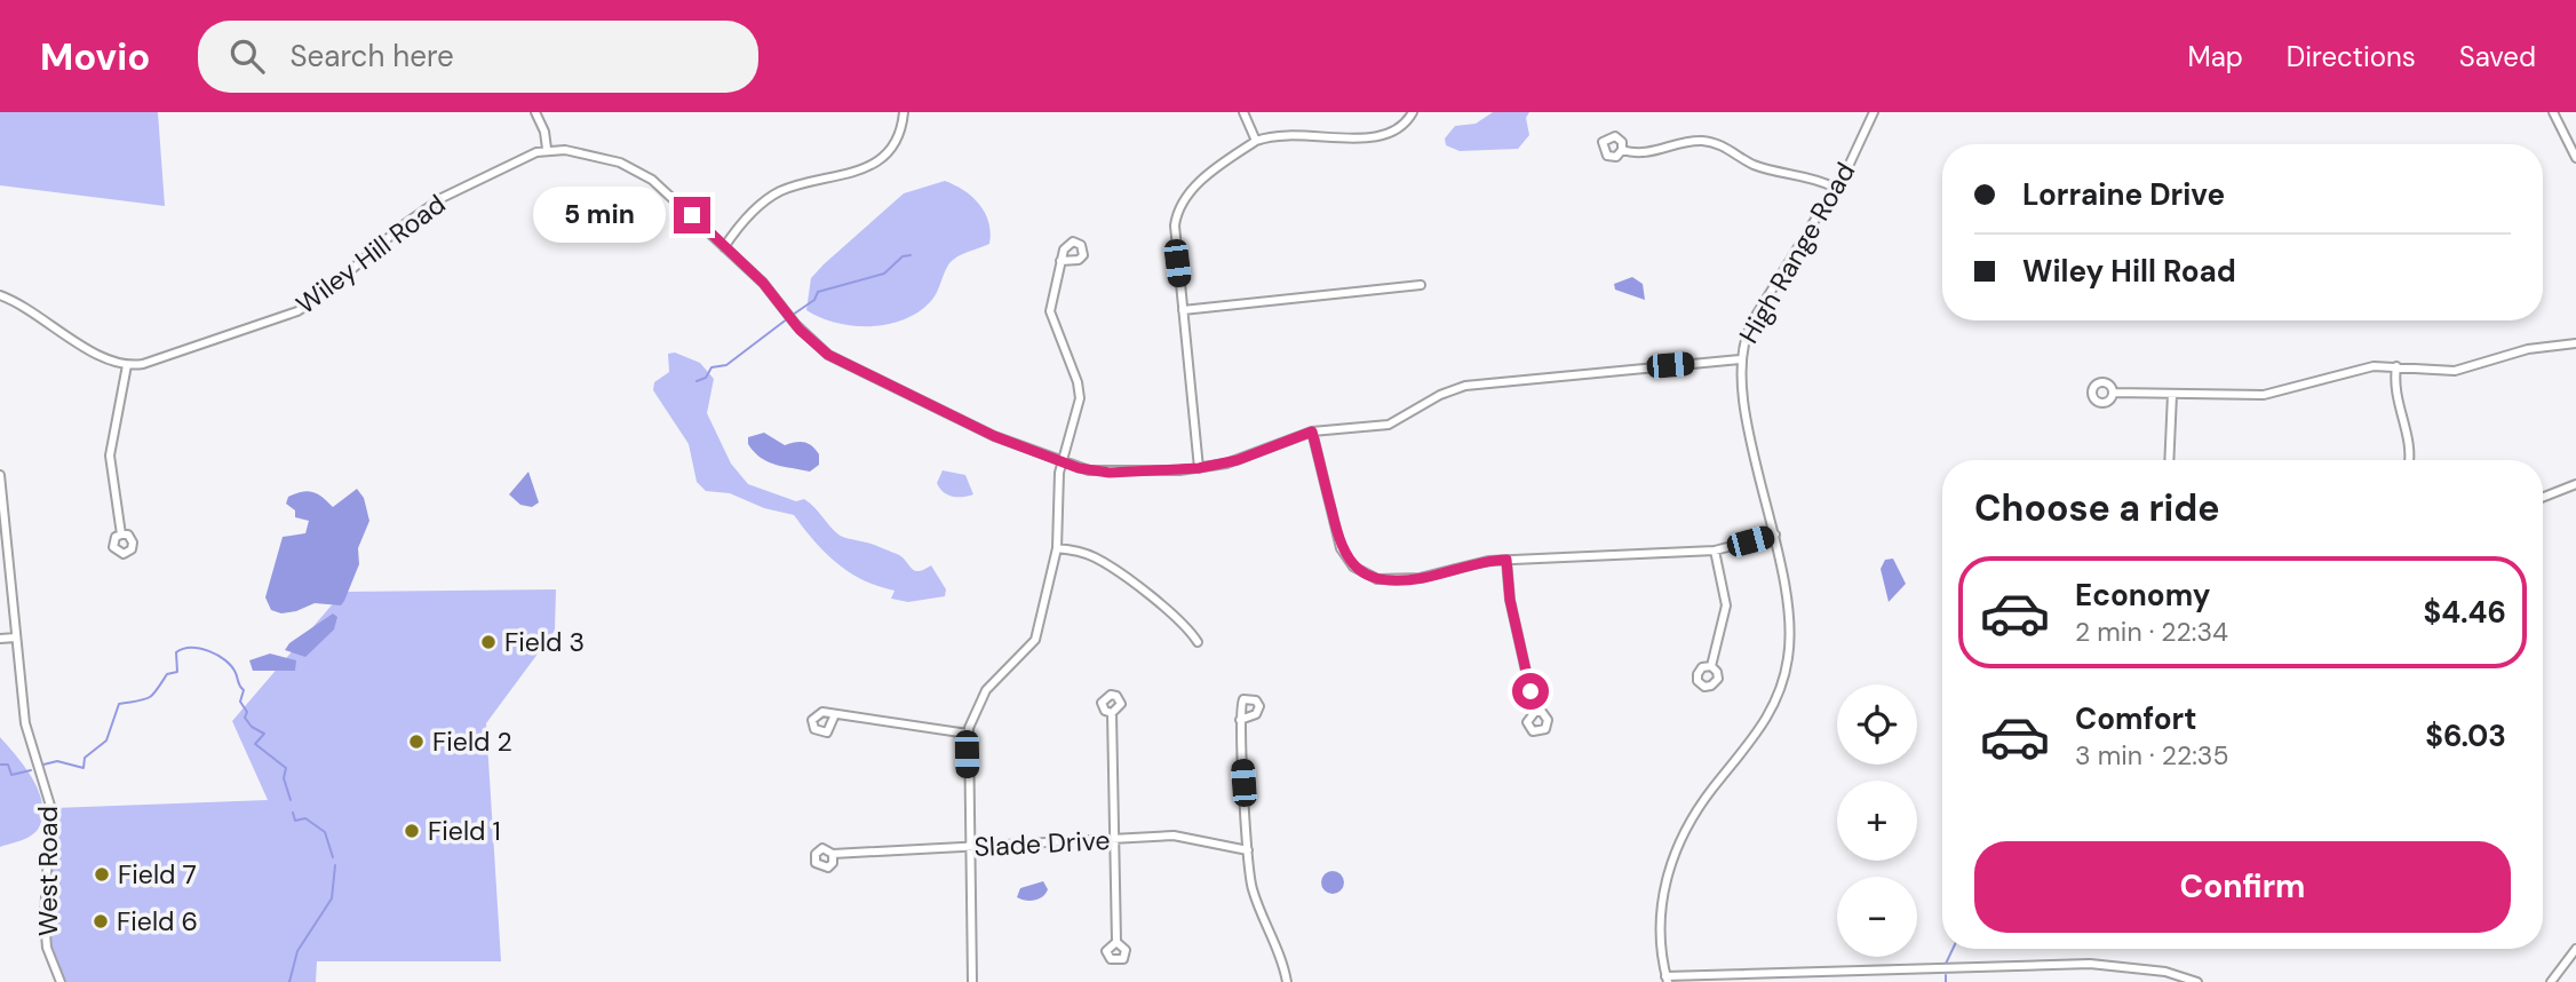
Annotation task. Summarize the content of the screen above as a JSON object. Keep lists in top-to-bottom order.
{
  "streets": {
    "street": [
      "High Range Road",
      "Wiley Hill Road",
      "Slade Drive",
      "West Road"
    ]
  },
  "crossings": [
    ["High Range Road", "Wiley Hill Road"]
  ],
  "places": [
    "Field 3",
    "Field 2",
    "Field 1",
    "Field 7",
    "Field 6"
  ],
  "page": {
    "header": "Movio",
    "search": "Search here",
    "nav": ["Map", "Directions", "Saved"],
    "banner": ["Lorraine Drive", "Wiley Hill Road"],
    "bubble": "5 min",
    "heading": "Choose a ride",
    "list": [
      {
        "name": "Economy",
        "note": "2 min · 22:34",
        "value": "$4.46"
      },
      {
        "name": "Comfort",
        "note": "3 min · 22:35",
        "value": "$6.03"
      }
    ],
    "map_buttons": ["+", "−"],
    "buttons": "Confirm"
  }
}
